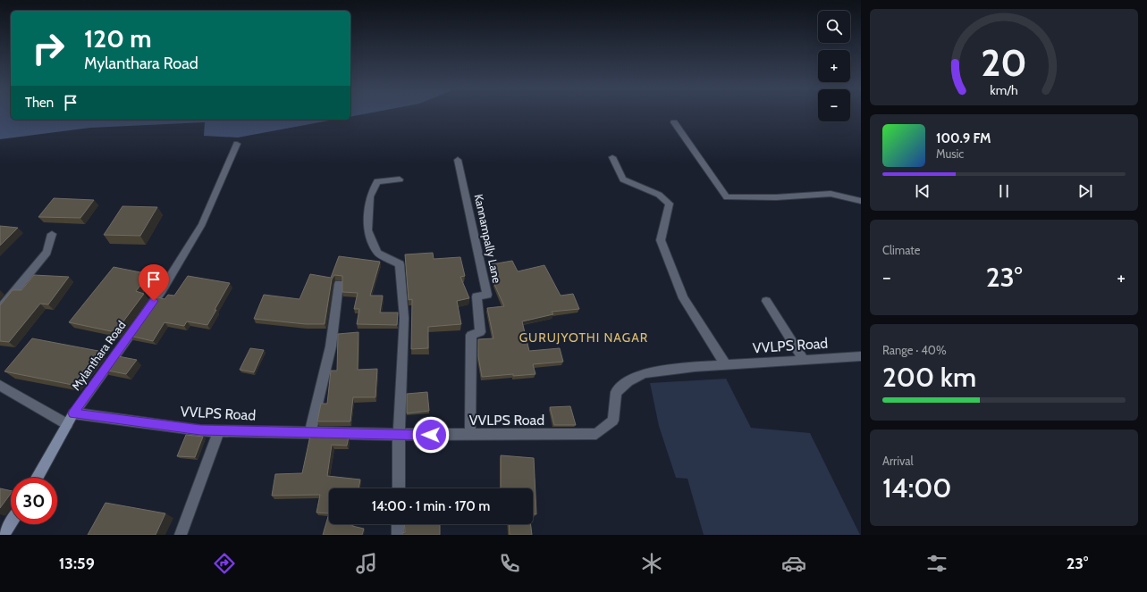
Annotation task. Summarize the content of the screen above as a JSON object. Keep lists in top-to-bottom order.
{
  "streets": {
    "street": ["Kannampally Lane", "VVLPS Road", "Mylanthara Road"]
  },
  "crossings": [
    ["Kannampally Lane", "VVLPS Road"],
    ["VVLPS Road", "Mylanthara Road"]
  ],
  "districts": ["GURUJYOTHI NAGAR"],
  "page": {
    "map_buttons": ["+", "−"],
    "turn": ["120 m", "Mylanthara Road"],
    "then": "Then",
    "song": ["100.9 FM", "Music"],
    "tile": [
      "Climate",
      ["Range · 40%", "200 km"],
      ["Arrival", "14:00"]
    ],
    "heat": ["−", "23°", "+"],
    "limit": "30",
    "trip": "14:00 · 1 min · 170 m",
    "tabs": ["13:59", "23°"],
    "gauge": ["20", "km/h"]
  }
}
